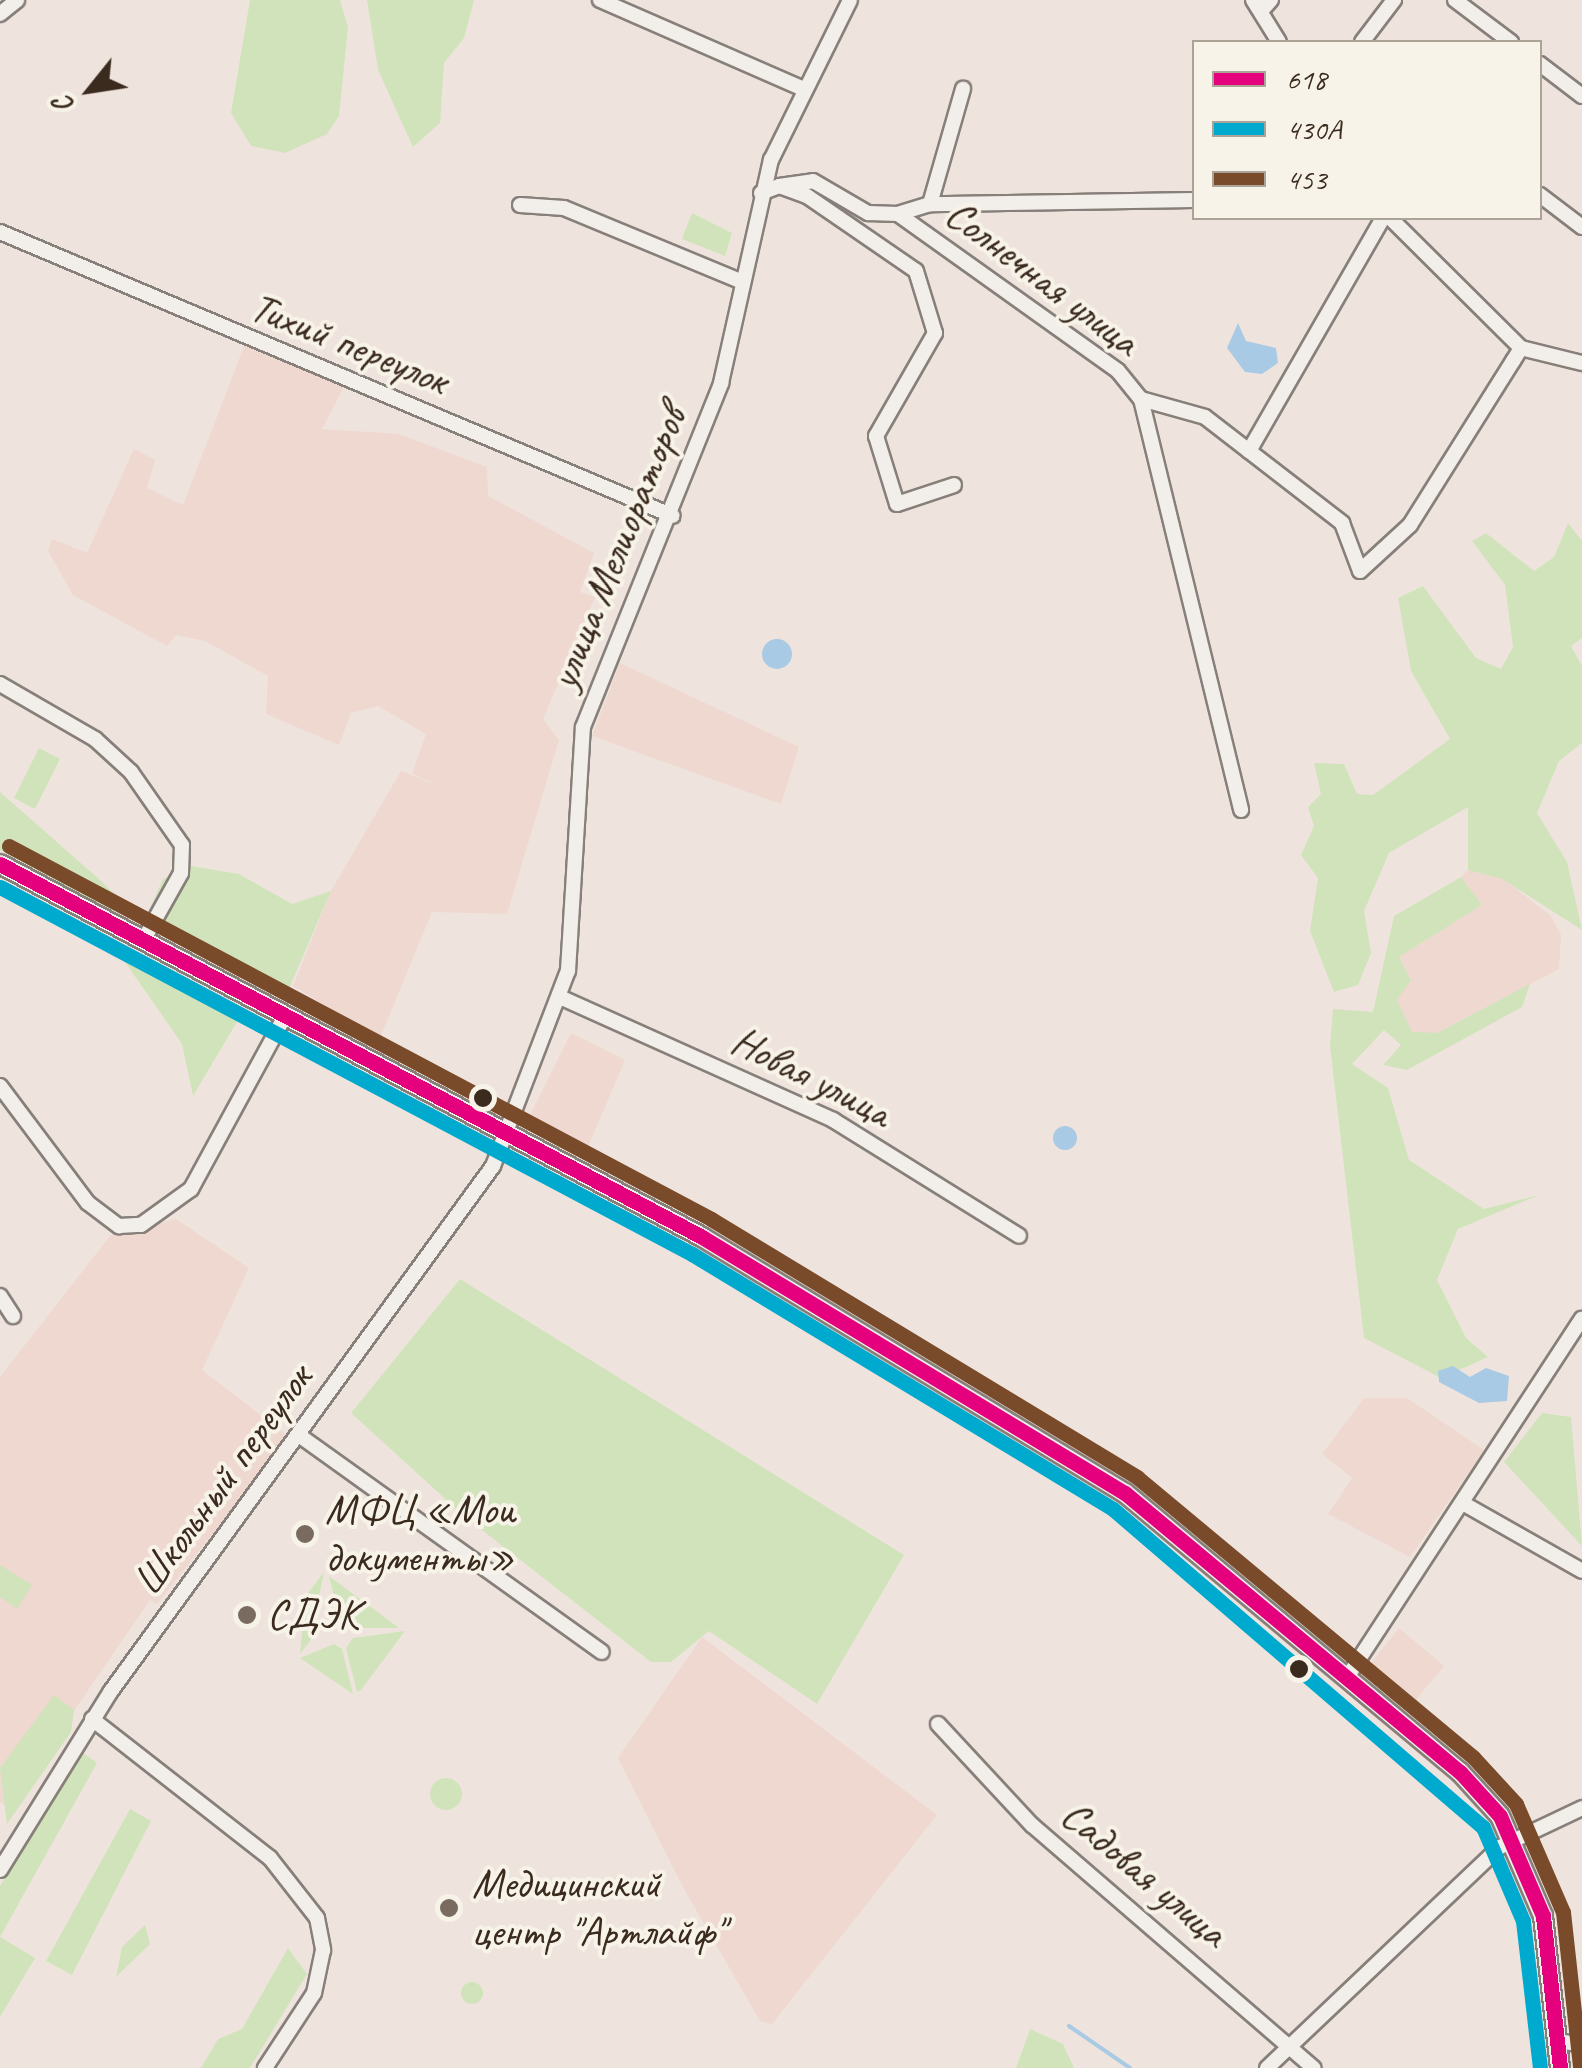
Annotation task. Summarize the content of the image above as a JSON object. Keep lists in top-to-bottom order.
{
  "streets": {
    "street": [
      "Солнечная улица",
      "Тихий переулок",
      "улица Мелиораторов",
      "Новая улица",
      "Школьный переулок",
      "Садовая улица"
    ]
  },
  "crossings": [
    ["Тихий переулок", "улица Мелиораторов"],
    ["улица Мелиораторов", "Новая улица"],
    ["улица Мелиораторов", "Школьный переулок"]
  ],
  "places": ["МФЦ «Мои документы»", "СДЭК", "Медицинский центр \"Артлайф\""],
  "lines": ["transit line 453", "transit line 618", "transit line 430А"],
  "legend": ["618", "430А", "453"],
  "north": "bottom left"
}
